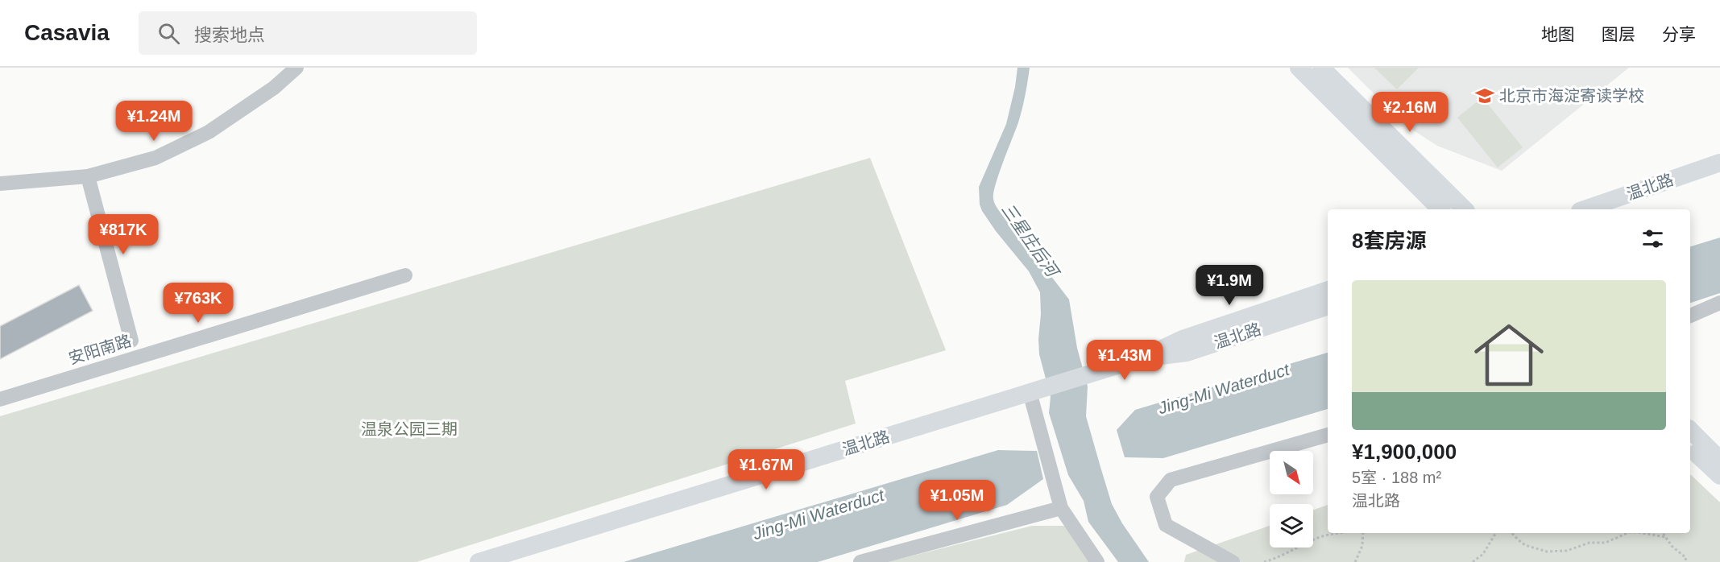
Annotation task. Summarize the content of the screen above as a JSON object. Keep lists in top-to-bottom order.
{
  "streets": {
    "main road": ["温北路"],
    "street": ["安阳南路"]
  },
  "water": ["三星庄后河", "Jing-Mi Waterduct"],
  "parks": ["温泉公园三期"],
  "places": {
    "school or university": ["北京市海淀寄读学校"]
  },
  "north": "bottom right",
  "page": {
    "header": "Casavia",
    "search": "搜索地点",
    "nav": ["地图", "图层", "分享"],
    "price": [
      "¥2.16M",
      "¥1.24M",
      "¥817K",
      "¥1.9M",
      "¥763K",
      "¥1.43M",
      "¥1.67M",
      "¥1.05M"
    ],
    "heading": "8套房源",
    "list": [
      {
        "name": "¥1,900,000",
        "note": "5室 · 188 m² · 温北路"
      }
    ]
  }
}
